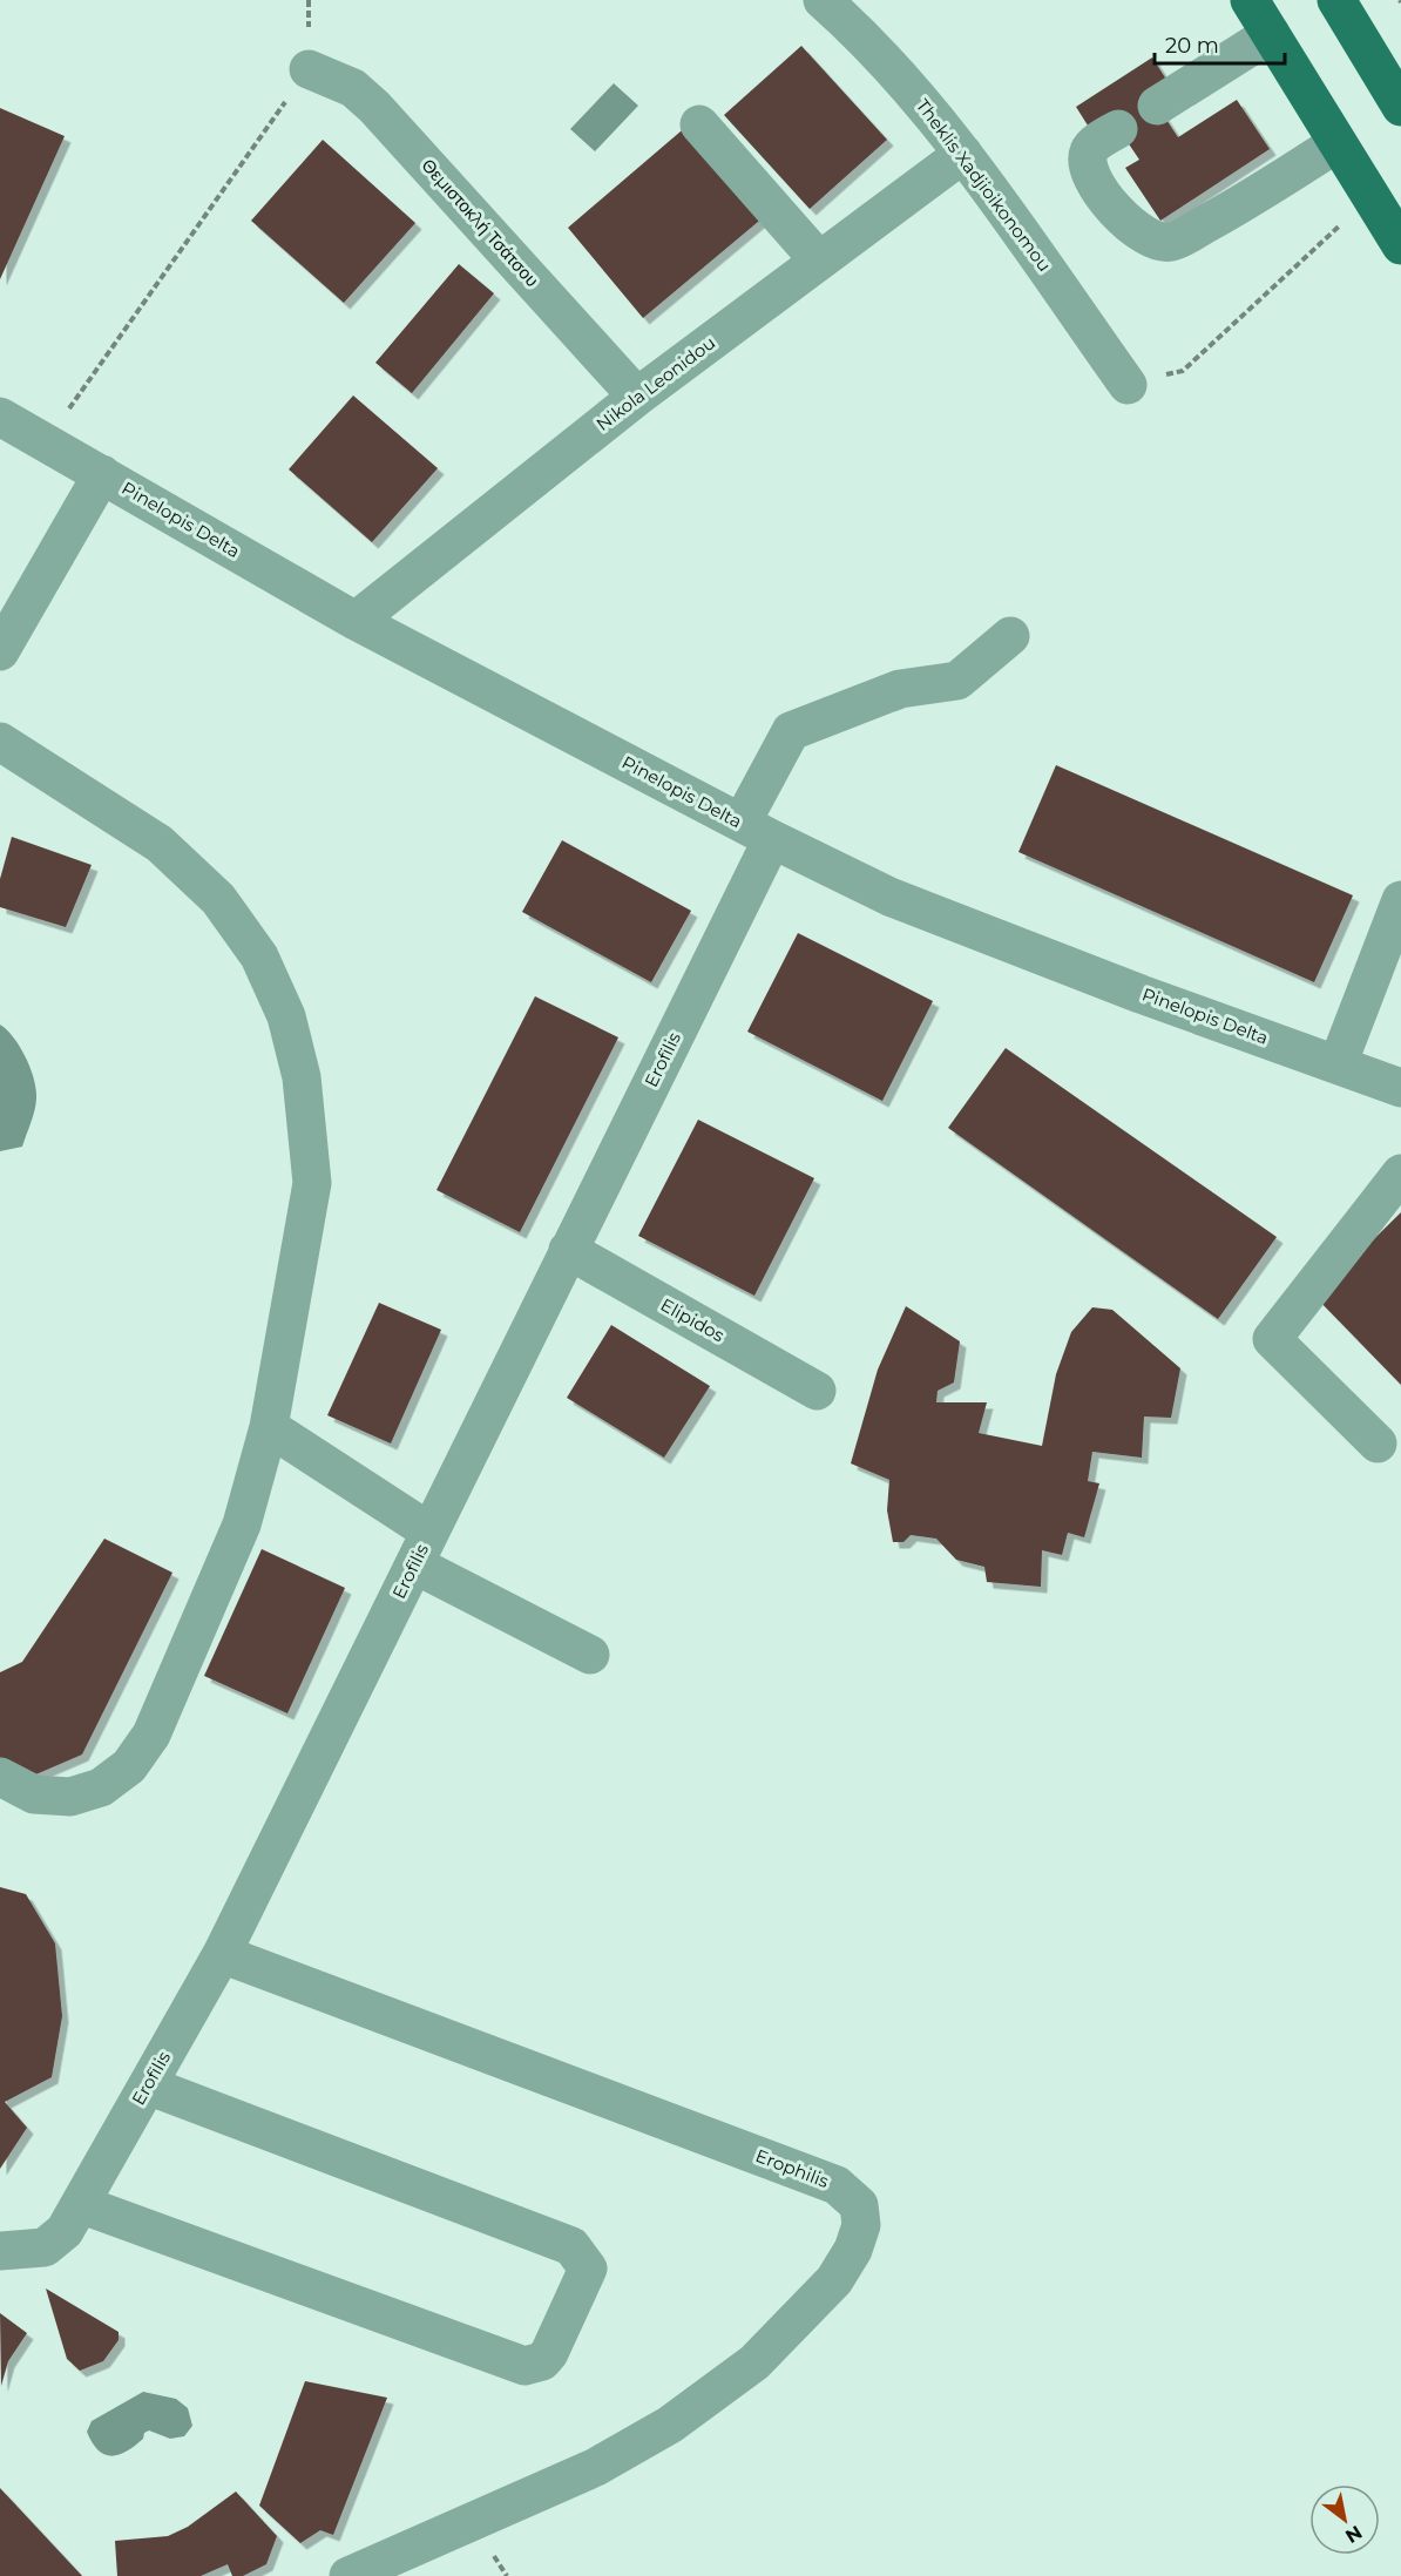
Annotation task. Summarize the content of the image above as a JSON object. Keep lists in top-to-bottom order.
{
  "streets": {
    "street": [
      "Theklis Xadjioikonomou",
      "Θεμιστοκλή Τσάτσου",
      "Nikola Leonidou",
      "Pinelopis Delta",
      "Erofilis",
      "Elipidos",
      "Erophilis"
    ]
  },
  "crossings": [
    ["Theklis Xadjioikonomou", "Nikola Leonidou"],
    ["Θεμιστοκλή Τσάτσου", "Nikola Leonidou"],
    ["Nikola Leonidou", "Pinelopis Delta"],
    ["Pinelopis Delta", "Erofilis"],
    ["Erofilis", "Elipidos"],
    ["Erofilis", "Erophilis"]
  ],
  "scale_bar": "20 m",
  "north": "bottom right"
}
